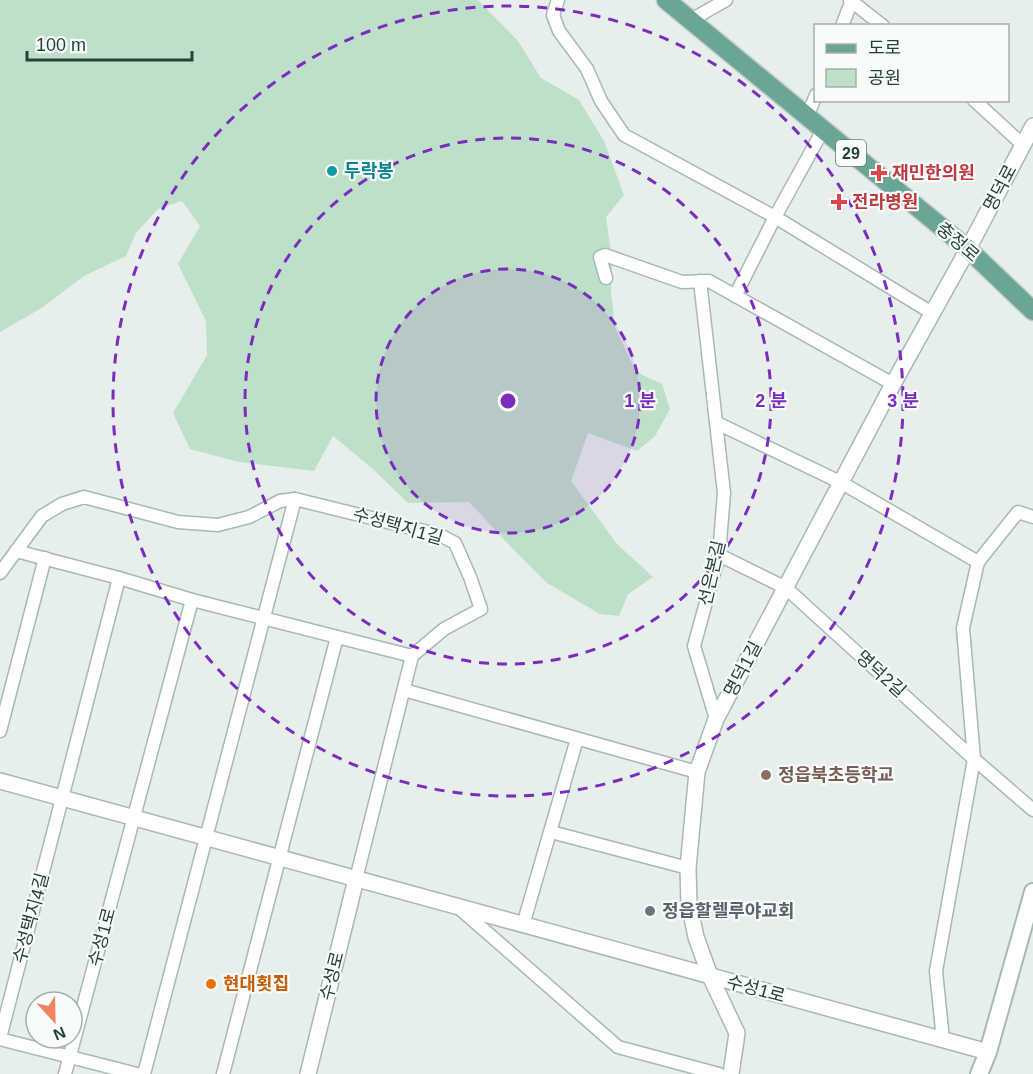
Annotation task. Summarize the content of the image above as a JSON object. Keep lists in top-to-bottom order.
{
  "streets": {
    "main road": ["29", "충정로"],
    "street": [
      "명덕로",
      "수성택지1길",
      "선은본길",
      "명덕1길",
      "명덕2길",
      "수성택지4길",
      "수성1로",
      "수성로"
    ]
  },
  "crossings": [
    ["명덕로", "충정로"],
    ["명덕로", "명덕1길"],
    ["충정로", "명덕1길"],
    ["선은본길", "명덕1길"],
    ["선은본길", "명덕2길"],
    ["명덕1길", "명덕2길"],
    ["명덕1길", "수성1로"],
    ["수성택지4길", "수성1로"],
    ["수성1로", "수성로"]
  ],
  "places": {
    "other": [
      "두락봉",
      "정읍북초등학교",
      "정읍할렐루야교회",
      "현대횟집"
    ],
    "health": ["재민한의원", "전라병원"]
  },
  "legend": ["도로", "공원"],
  "scale_bar": "100 m",
  "north": "bottom",
  "rings": ["1 분", "2 분", "3 분"]
}
